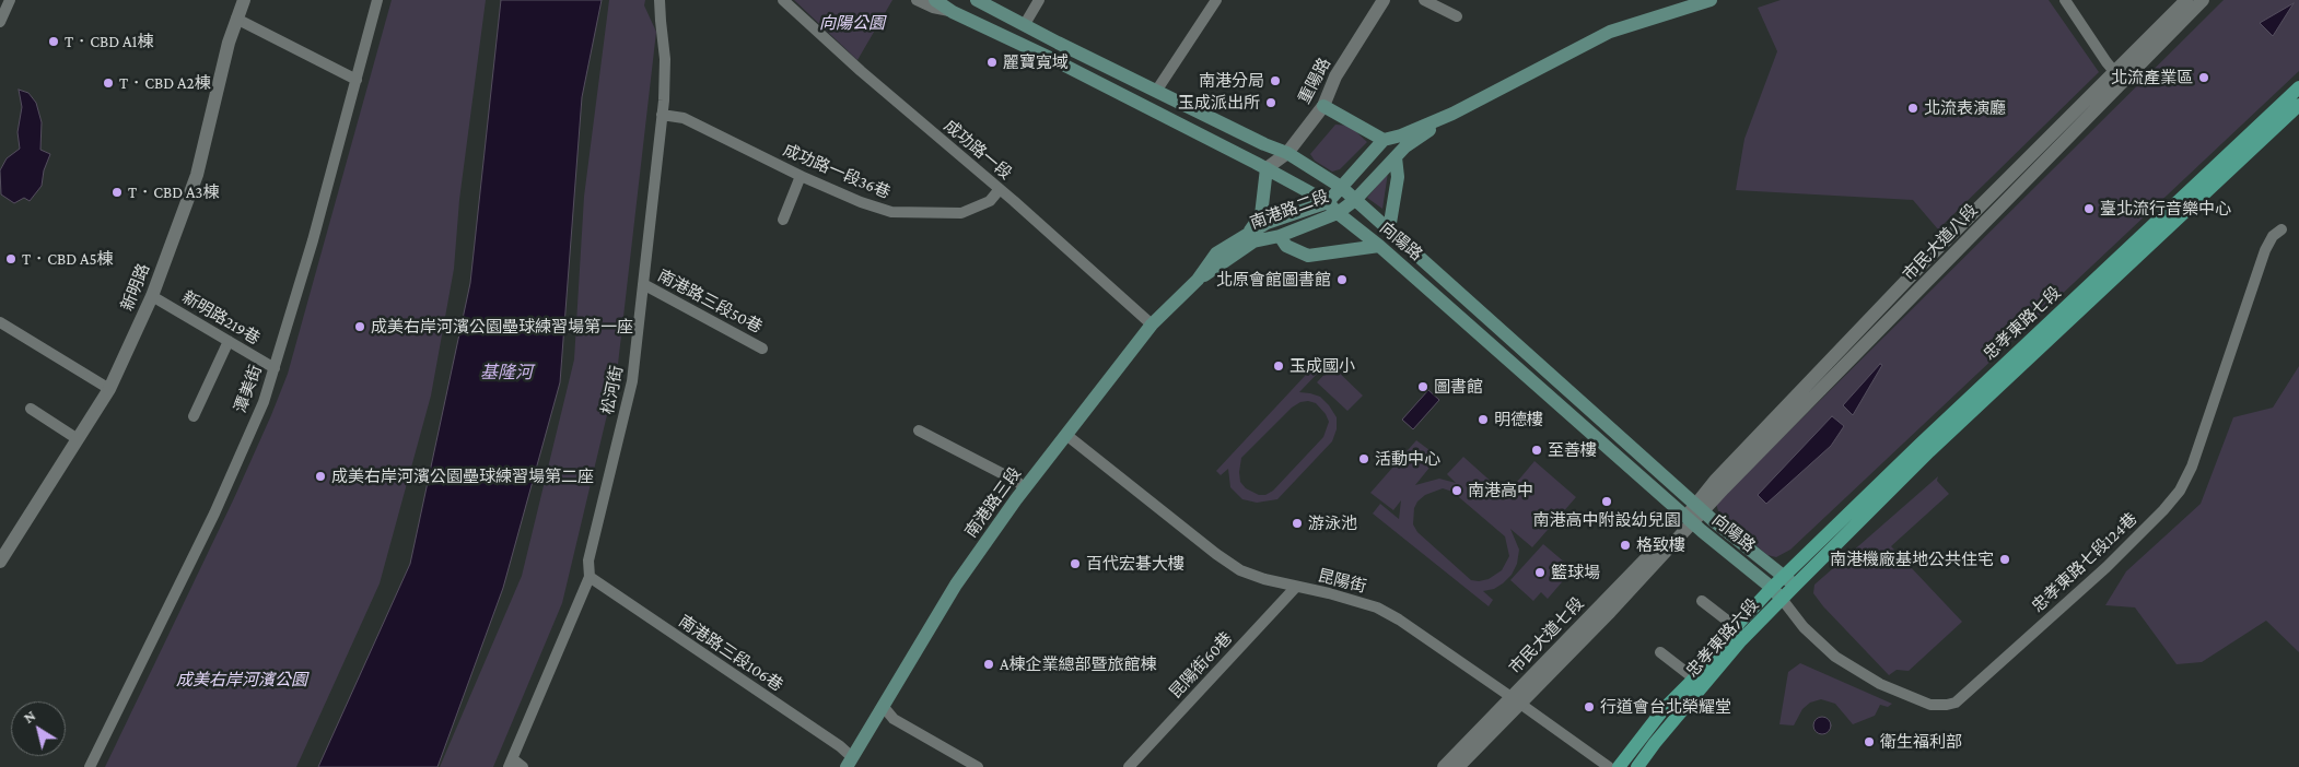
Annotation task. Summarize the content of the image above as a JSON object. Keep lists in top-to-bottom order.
{
  "streets": {
    "main road": [
      "南港路二段",
      "向陽路",
      "忠孝東路七段",
      "南港路三段",
      "忠孝東路六段"
    ],
    "street": [
      "重陽路",
      "成功路一段",
      "成功路一段36巷",
      "市民大道八段",
      "新明路",
      "南港路三段50巷",
      "新明路219巷",
      "潭美街",
      "松河街",
      "忠孝東路七段124巷",
      "昆陽街",
      "市民大道七段",
      "南港路三段106巷",
      "昆陽街60巷"
    ]
  },
  "crossings": [
    ["重陽路", "向陽路"],
    ["成功路一段", "成功路一段36巷"],
    ["成功路一段", "南港路三段"],
    ["成功路一段36巷", "松河街"],
    ["南港路二段", "向陽路"],
    ["南港路二段", "南港路三段"],
    ["向陽路", "市民大道八段"],
    ["向陽路", "忠孝東路七段"],
    ["向陽路", "忠孝東路七段124巷"],
    ["向陽路", "市民大道七段"],
    ["向陽路", "忠孝東路六段"],
    ["市民大道八段", "市民大道七段"],
    ["新明路", "新明路219巷"],
    ["南港路三段50巷", "松河街"],
    ["新明路219巷", "潭美街"],
    ["忠孝東路七段", "忠孝東路六段"],
    ["松河街", "南港路三段106巷"],
    ["南港路三段", "昆陽街"],
    ["南港路三段", "南港路三段106巷"],
    ["忠孝東路七段124巷", "忠孝東路六段"],
    ["昆陽街", "市民大道七段"],
    ["昆陽街", "昆陽街60巷"]
  ],
  "water": ["基隆河"],
  "parks": ["向陽公園", "成美右岸河濱公園"],
  "places": [
    "T．CBD A1棟",
    "麗寶寬域",
    "北流產業區",
    "南港分局",
    "T．CBD A2棟",
    "玉成派出所",
    "北流表演廳",
    "T．CBD A3棟",
    "臺北流行音樂中心",
    "T．CBD A5棟",
    "北原會館圖書館",
    "成美右岸河濱公園壘球練習場第一座",
    "玉成國小",
    "圖書館",
    "明德樓",
    "至善樓",
    "活動中心",
    "成美右岸河濱公園壘球練習場第二座",
    "南港高中",
    "南港高中附設幼兒園",
    "游泳池",
    "格致樓",
    "南港機廠基地公共住宅",
    "百代宏碁大樓",
    "籃球場",
    "A棟企業總部暨旅館棟",
    "行道會台北榮耀堂",
    "衛生福利部"
  ],
  "north": "top left"
}
